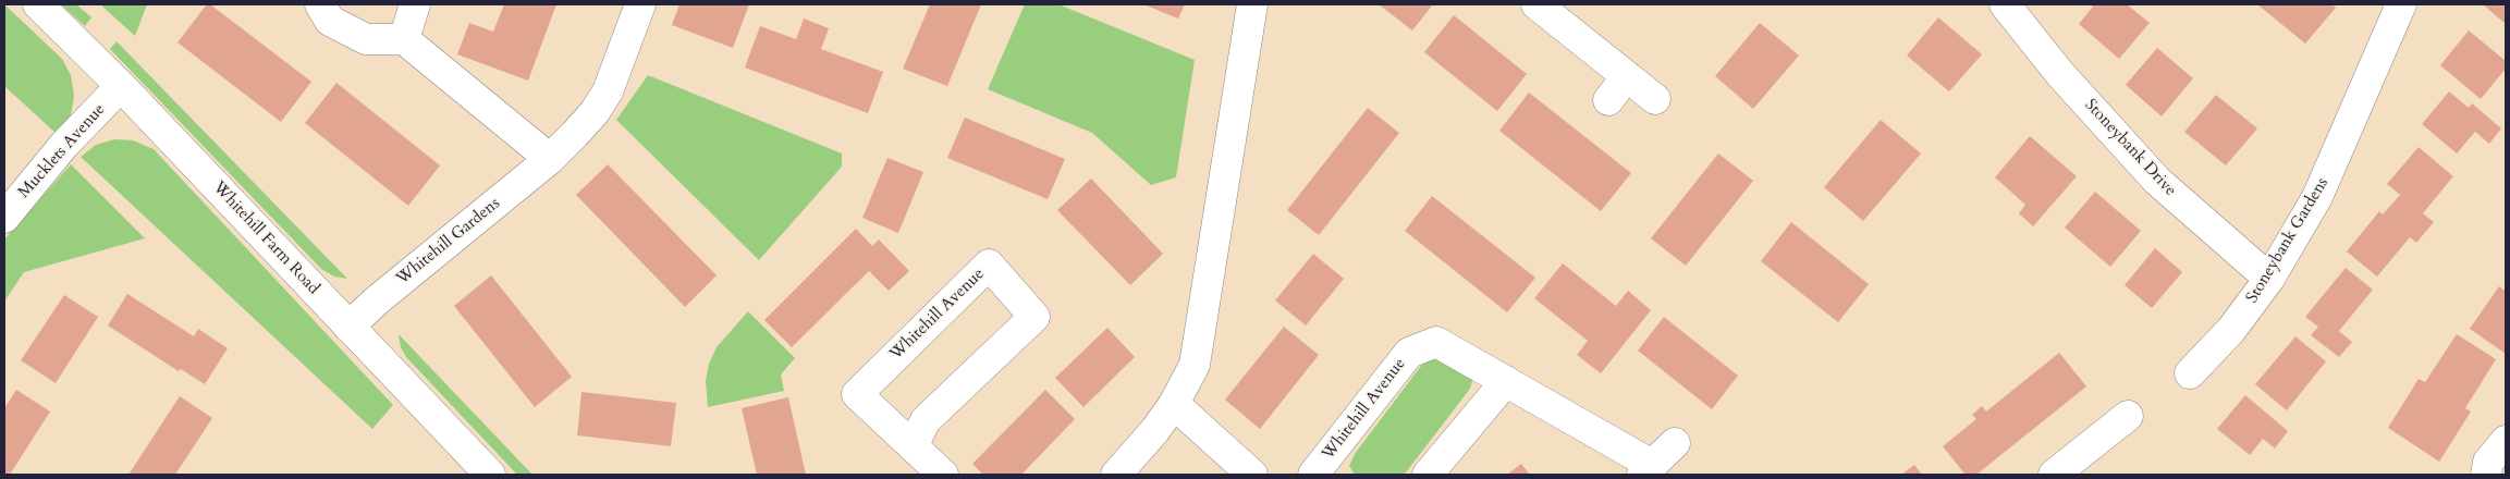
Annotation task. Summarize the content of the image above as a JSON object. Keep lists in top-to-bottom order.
{
  "streets": {
    "street": [
      "Stoneybank Drive",
      "Mucklets Avenue",
      "Whitehill Farm Road",
      "Stoneybank Gardens",
      "Whitehill Gardens",
      "Whitehill Avenue"
    ]
  },
  "crossings": [
    ["Stoneybank Drive", "Stoneybank Gardens"],
    ["Mucklets Avenue", "Whitehill Farm Road"],
    ["Whitehill Farm Road", "Whitehill Gardens"]
  ]
}
